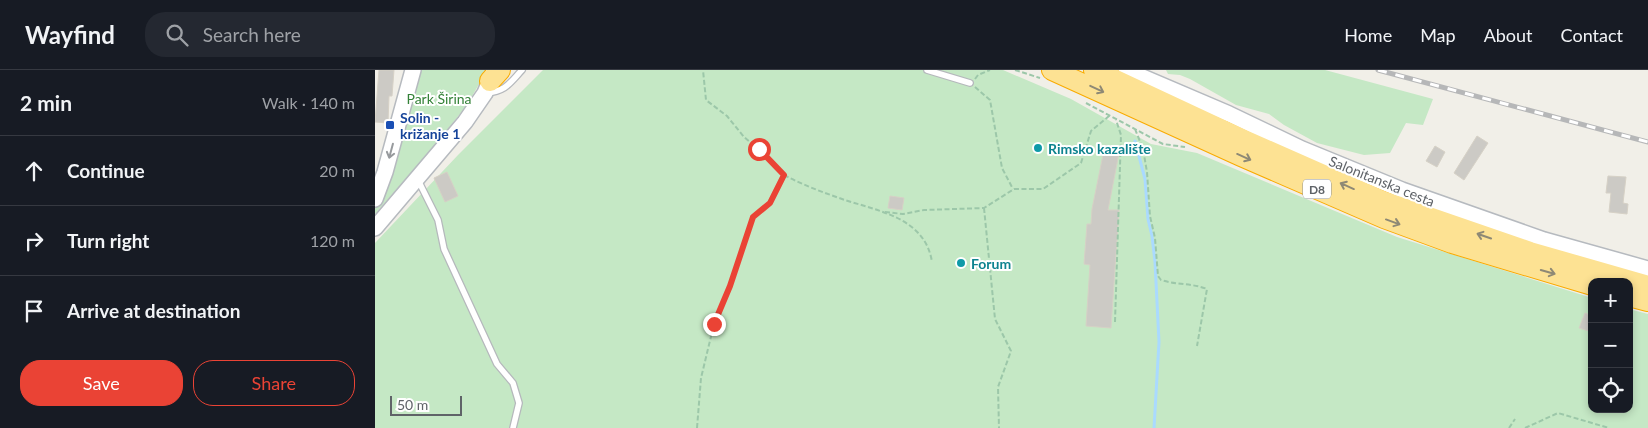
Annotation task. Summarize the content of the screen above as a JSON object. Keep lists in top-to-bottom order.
{
  "streets": {
    "highway": ["D8"],
    "main road": ["Salonitanska cesta"]
  },
  "parks": ["Park Širina"],
  "places": {
    "transit": ["Solin - križanje 1"],
    "other": ["Rimsko kazalište", "Forum"]
  },
  "scale_bar": "50 m",
  "page": {
    "header": "Wayfind",
    "search": "Search here",
    "nav": [
      "Home",
      "Map",
      "About",
      "Contact"
    ],
    "heading": ["2 min", "Walk · 140 m"],
    "list": [
      ["Continue", "20 m"],
      ["Turn right", "120 m"],
      "Arrive at destination"
    ],
    "map_buttons": ["+", "−"],
    "buttons": ["Save", "Share"],
    "scale": "50 m"
  }
}
